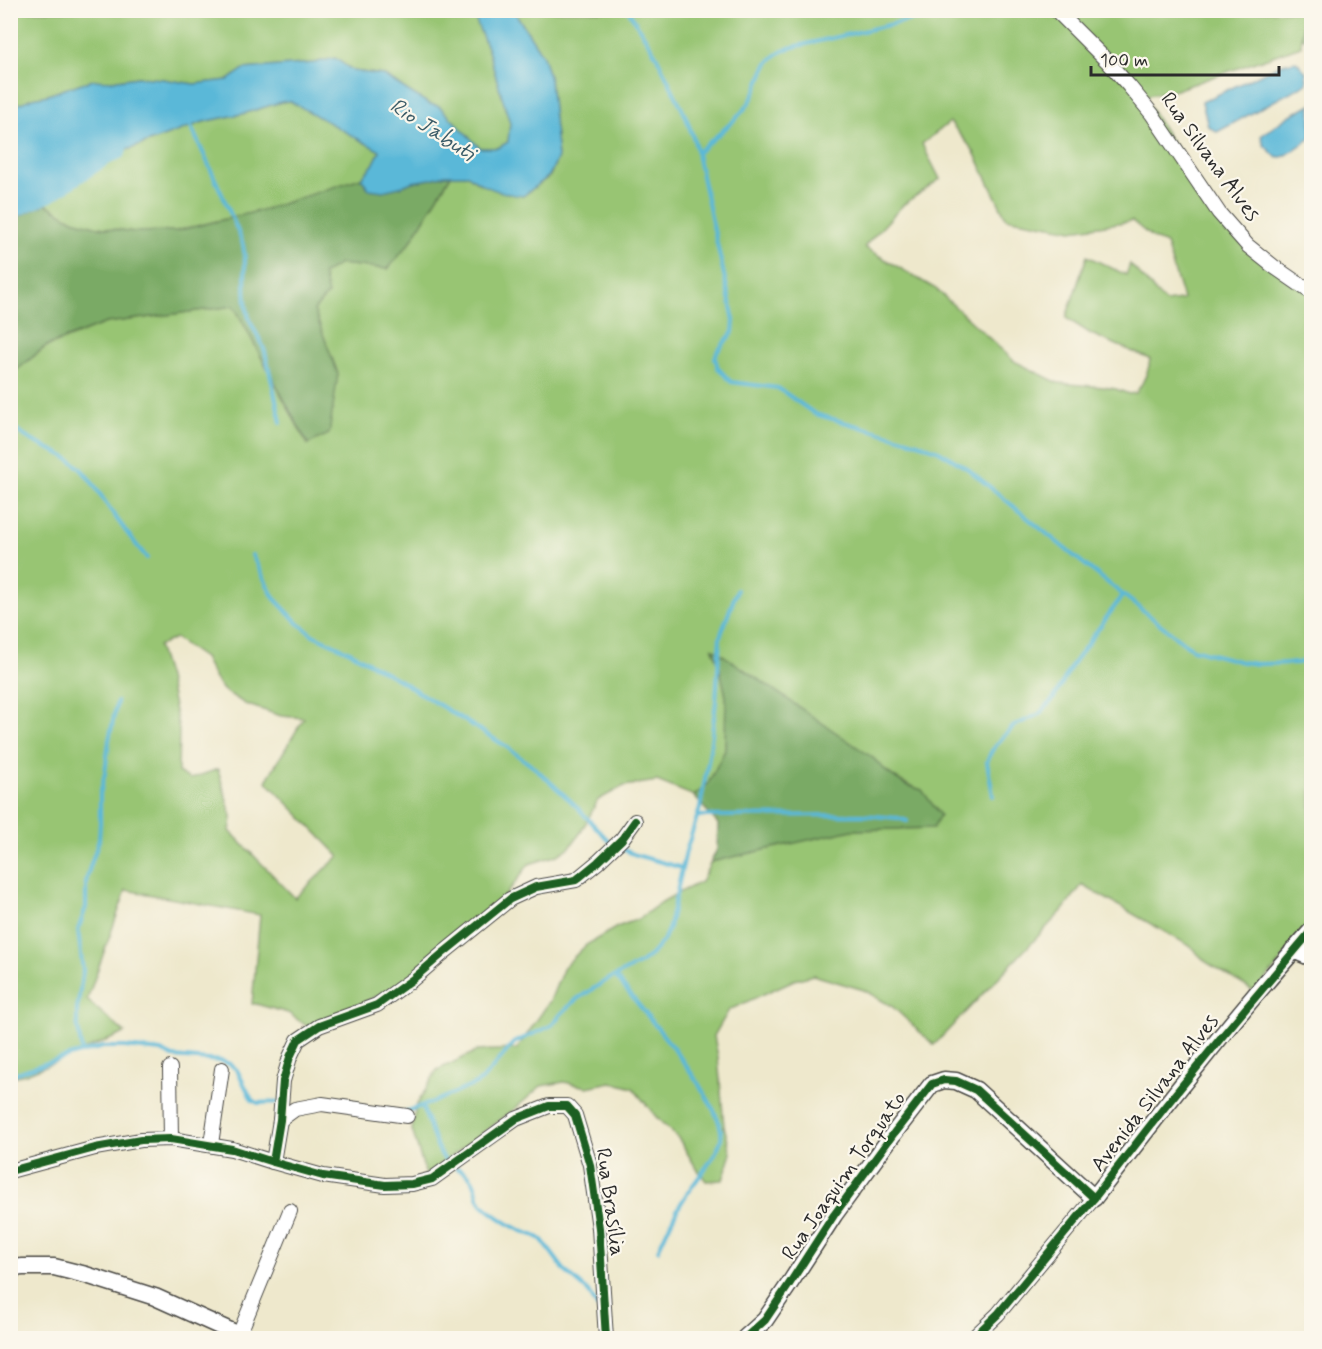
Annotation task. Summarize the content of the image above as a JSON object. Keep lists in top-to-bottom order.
{
  "streets": {
    "street": [
      "Rua Silvana Alves",
      "Avenida Silvana Alves",
      "Rua Joaquim Torquato",
      "Rua Brasília"
    ]
  },
  "crossings": [
    ["Avenida Silvana Alves", "Rua Joaquim Torquato"]
  ],
  "water": ["Rio Jabuti"],
  "scale_bar": "100 m"
}
